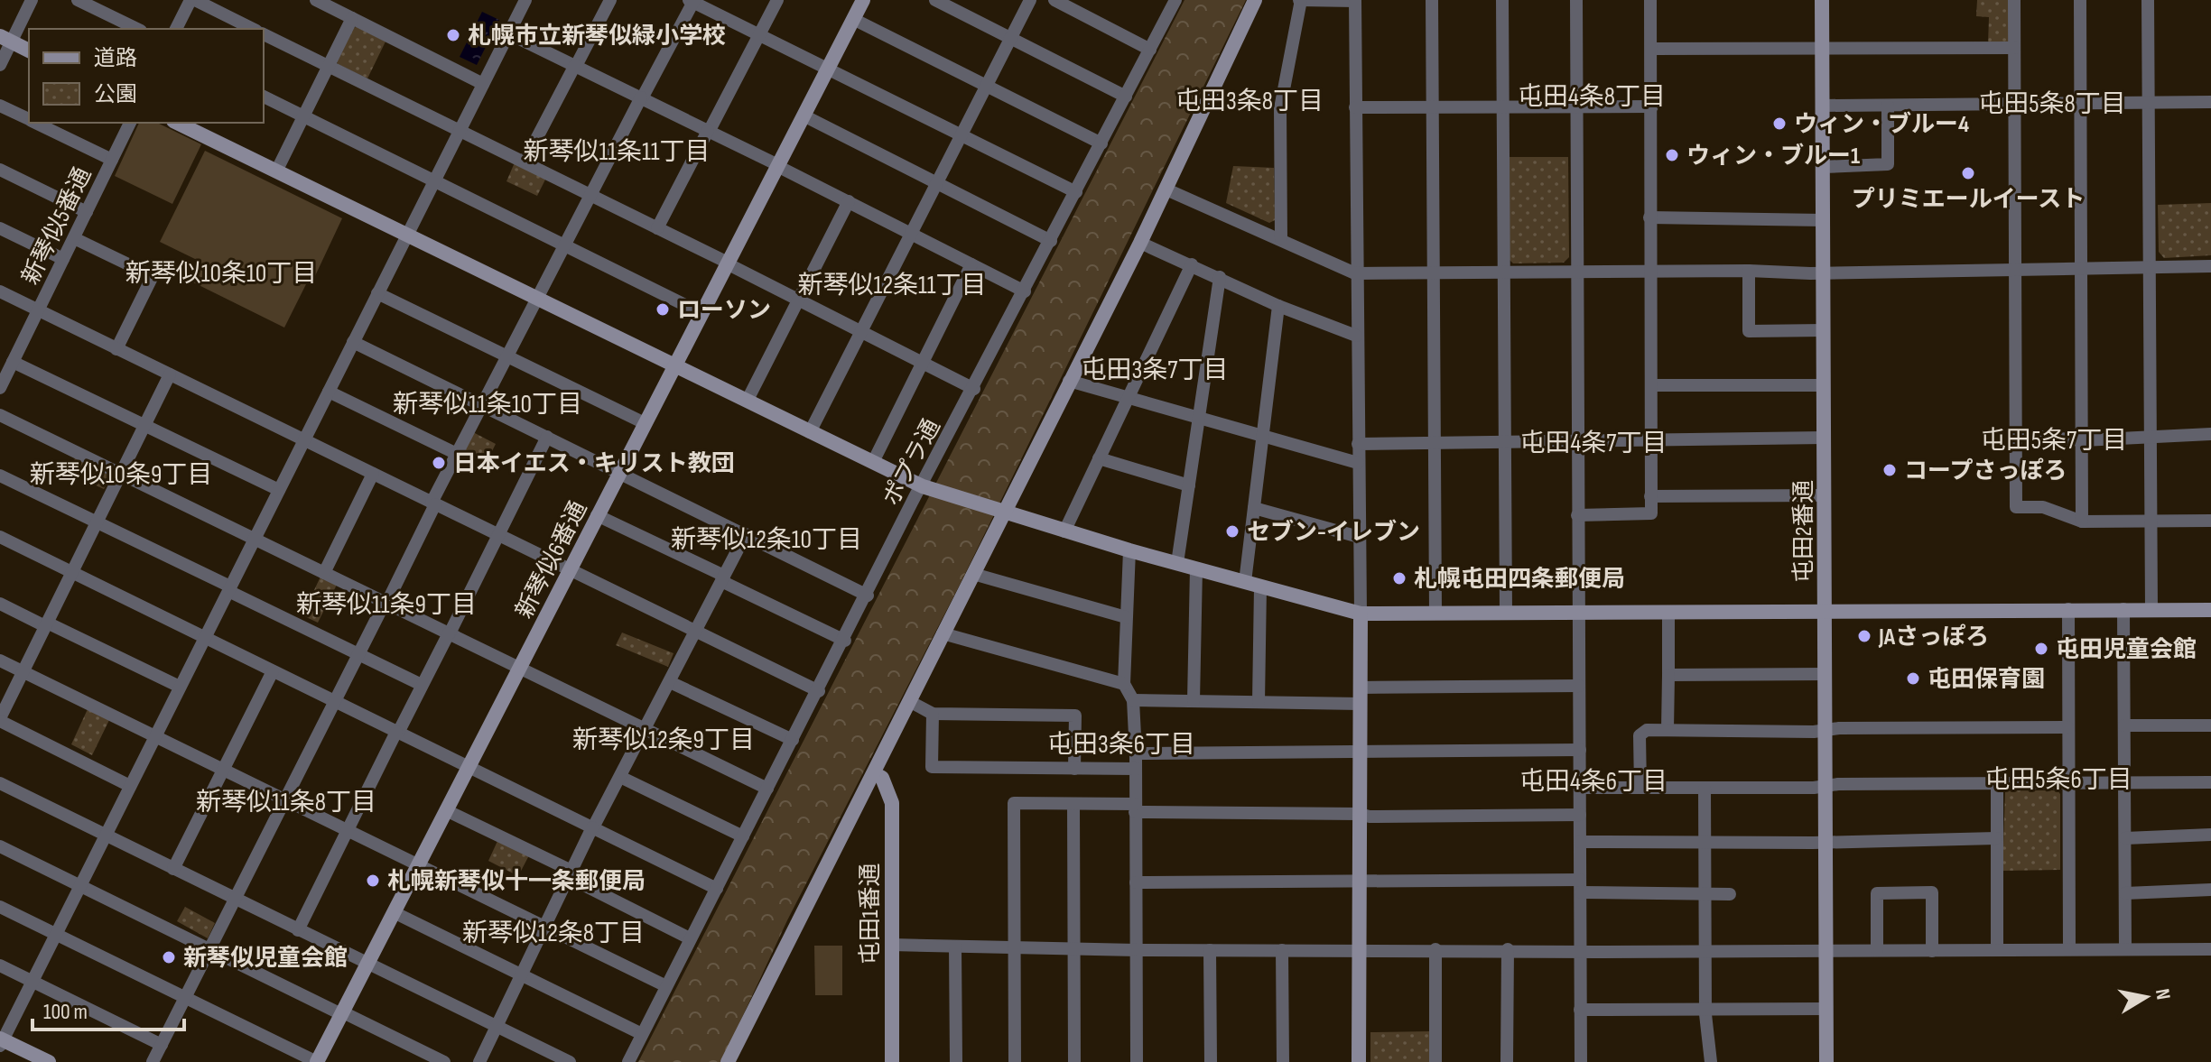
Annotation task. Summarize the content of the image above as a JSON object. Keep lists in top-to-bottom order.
{
  "streets": {
    "street": [
      "新琴似5番通",
      "ポプラ通",
      "屯田2番通",
      "新琴似6番通",
      "屯田1番通"
    ]
  },
  "districts": [
    "屯田4条8丁目",
    "屯田3条8丁目",
    "屯田5条8丁目",
    "新琴似11条11丁目",
    "新琴似10条10丁目",
    "新琴似12条11丁目",
    "屯田3条7丁目",
    "新琴似11条10丁目",
    "屯田5条7丁目",
    "屯田4条7丁目",
    "新琴似10条9丁目",
    "新琴似12条10丁目",
    "新琴似11条9丁目",
    "新琴似12条9丁目",
    "屯田3条6丁目",
    "屯田5条6丁目",
    "屯田4条6丁目",
    "新琴似11条8丁目",
    "新琴似12条8丁目"
  ],
  "places": [
    "札幌市立新琴似緑小学校",
    "ウィン・ブルー4",
    "ウィン・ブルー1",
    "プリミエールイースト",
    "ローソン",
    "日本イエス・キリスト教団",
    "コープさっぽろ",
    "セブン-イレブン",
    "札幌屯田四条郵便局",
    "JAさっぽろ",
    "屯田児童会館",
    "屯田保育園",
    "札幌新琴似十一条郵便局",
    "新琴似児童会館"
  ],
  "legend": ["道路", "公園"],
  "scale_bar": "100 m",
  "north": "right"
}
